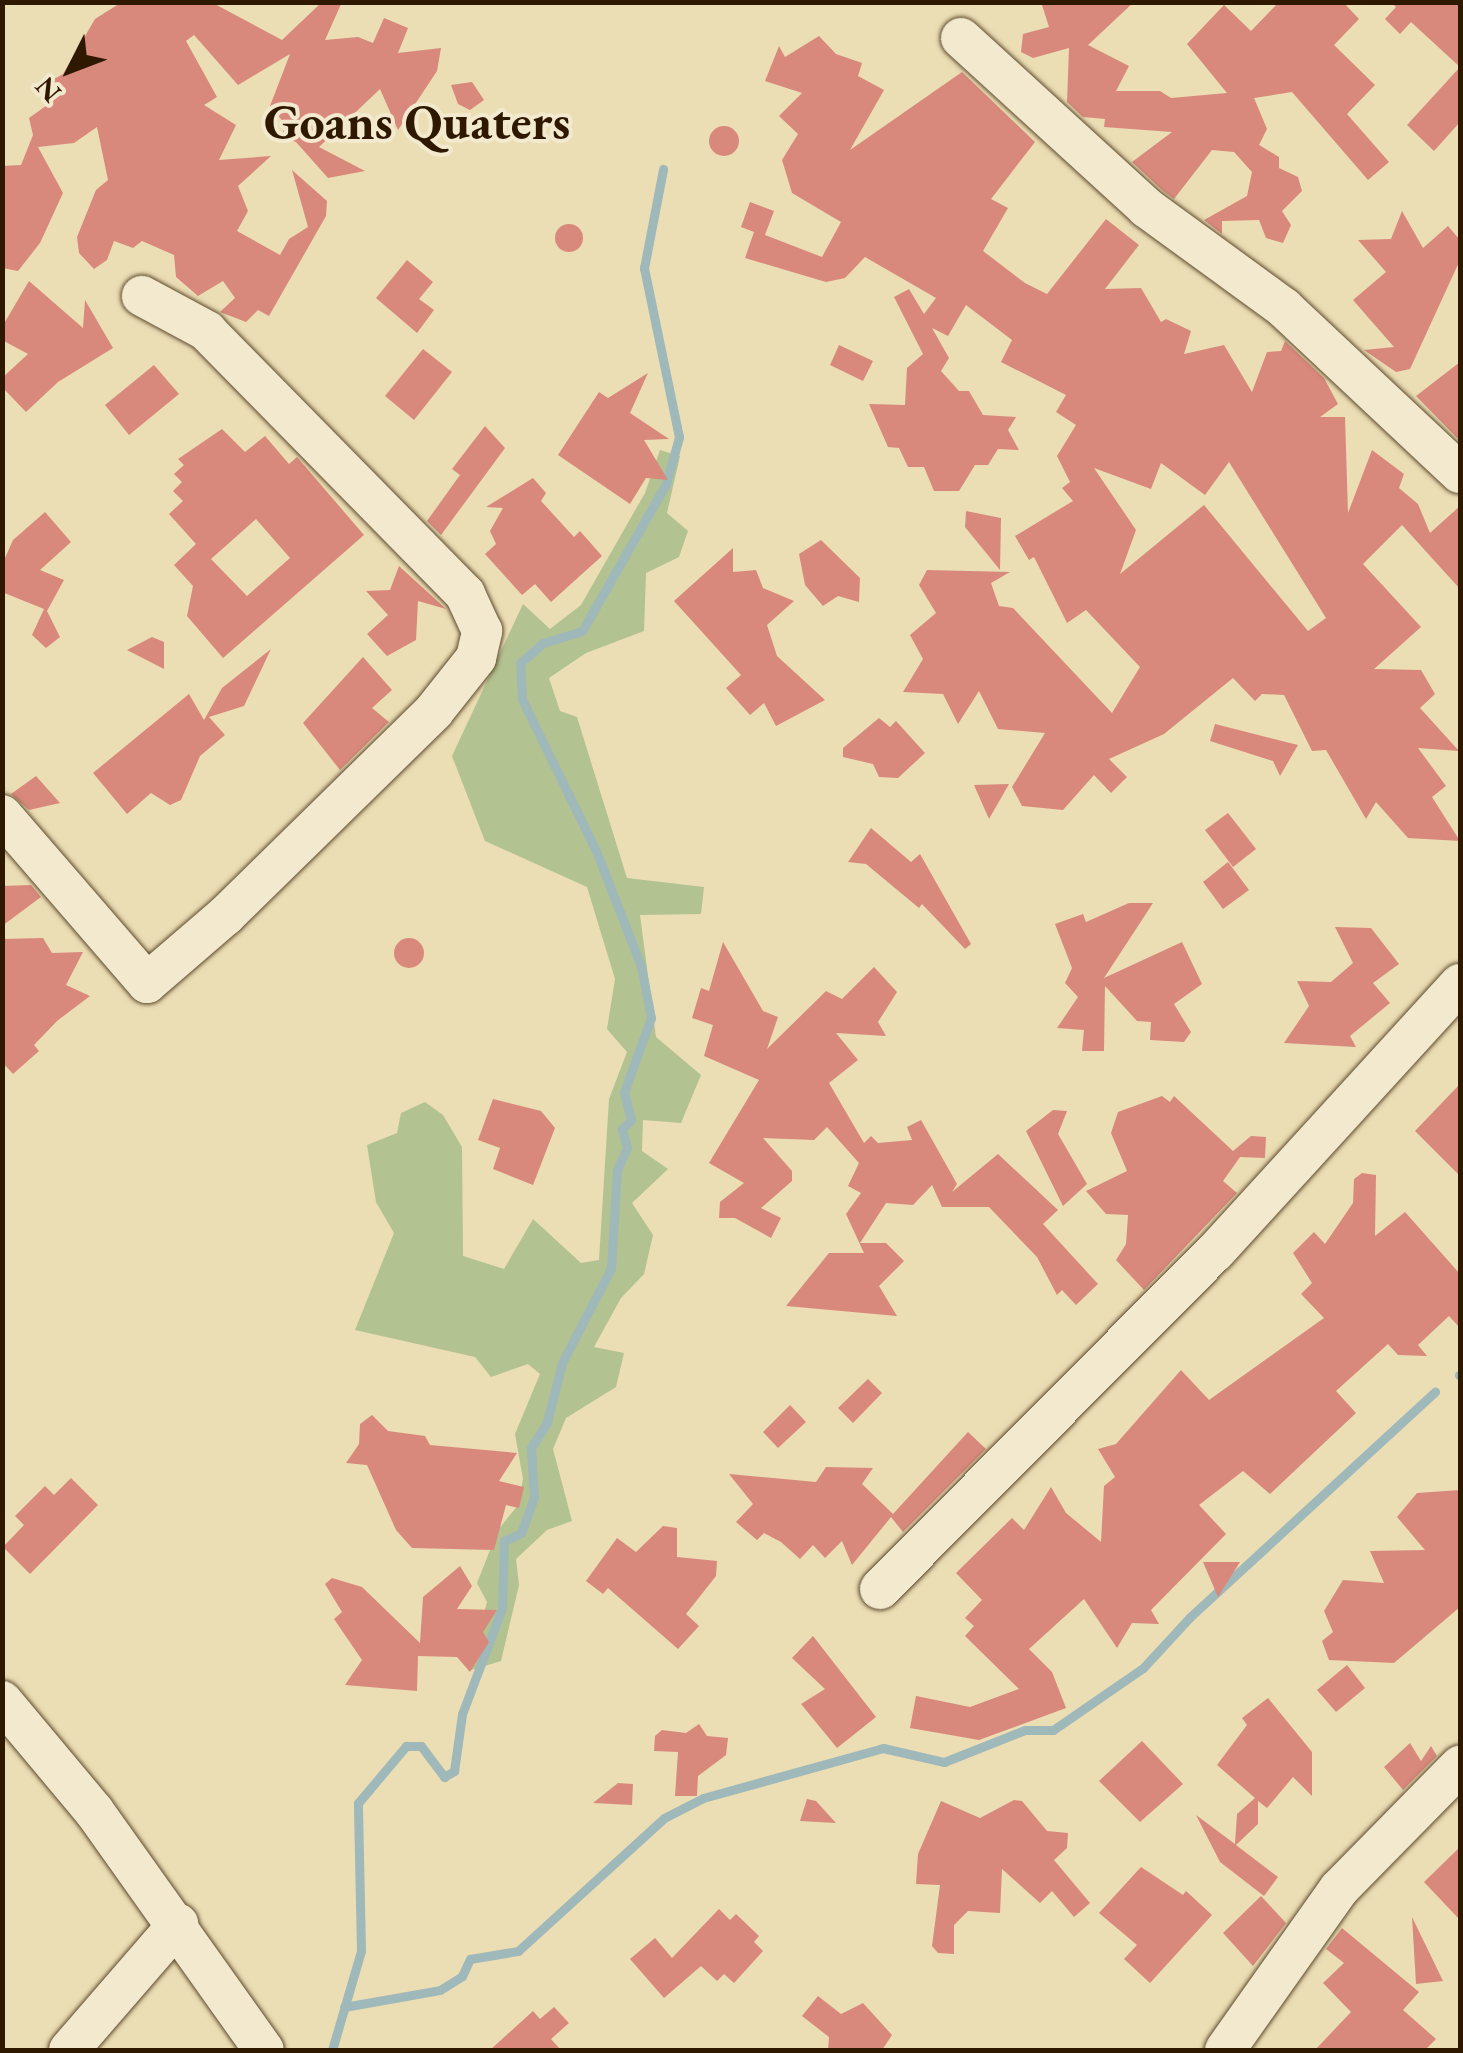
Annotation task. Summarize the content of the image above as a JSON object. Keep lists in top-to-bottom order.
{
  "districts": ["Goans Quaters"],
  "north": "bottom left"
}
